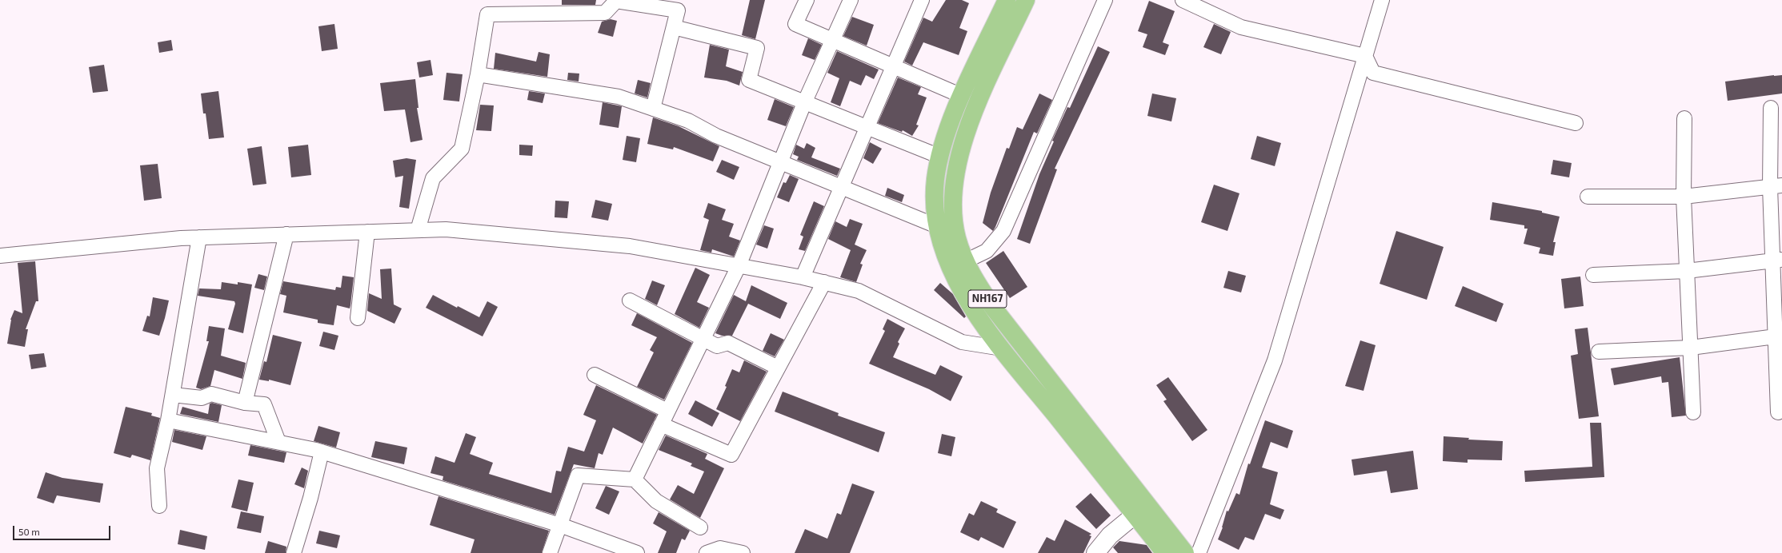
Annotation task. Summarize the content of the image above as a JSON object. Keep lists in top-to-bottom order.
{
  "streets": {
    "highway": ["NH167"]
  },
  "scale_bar": "50 m"
}
